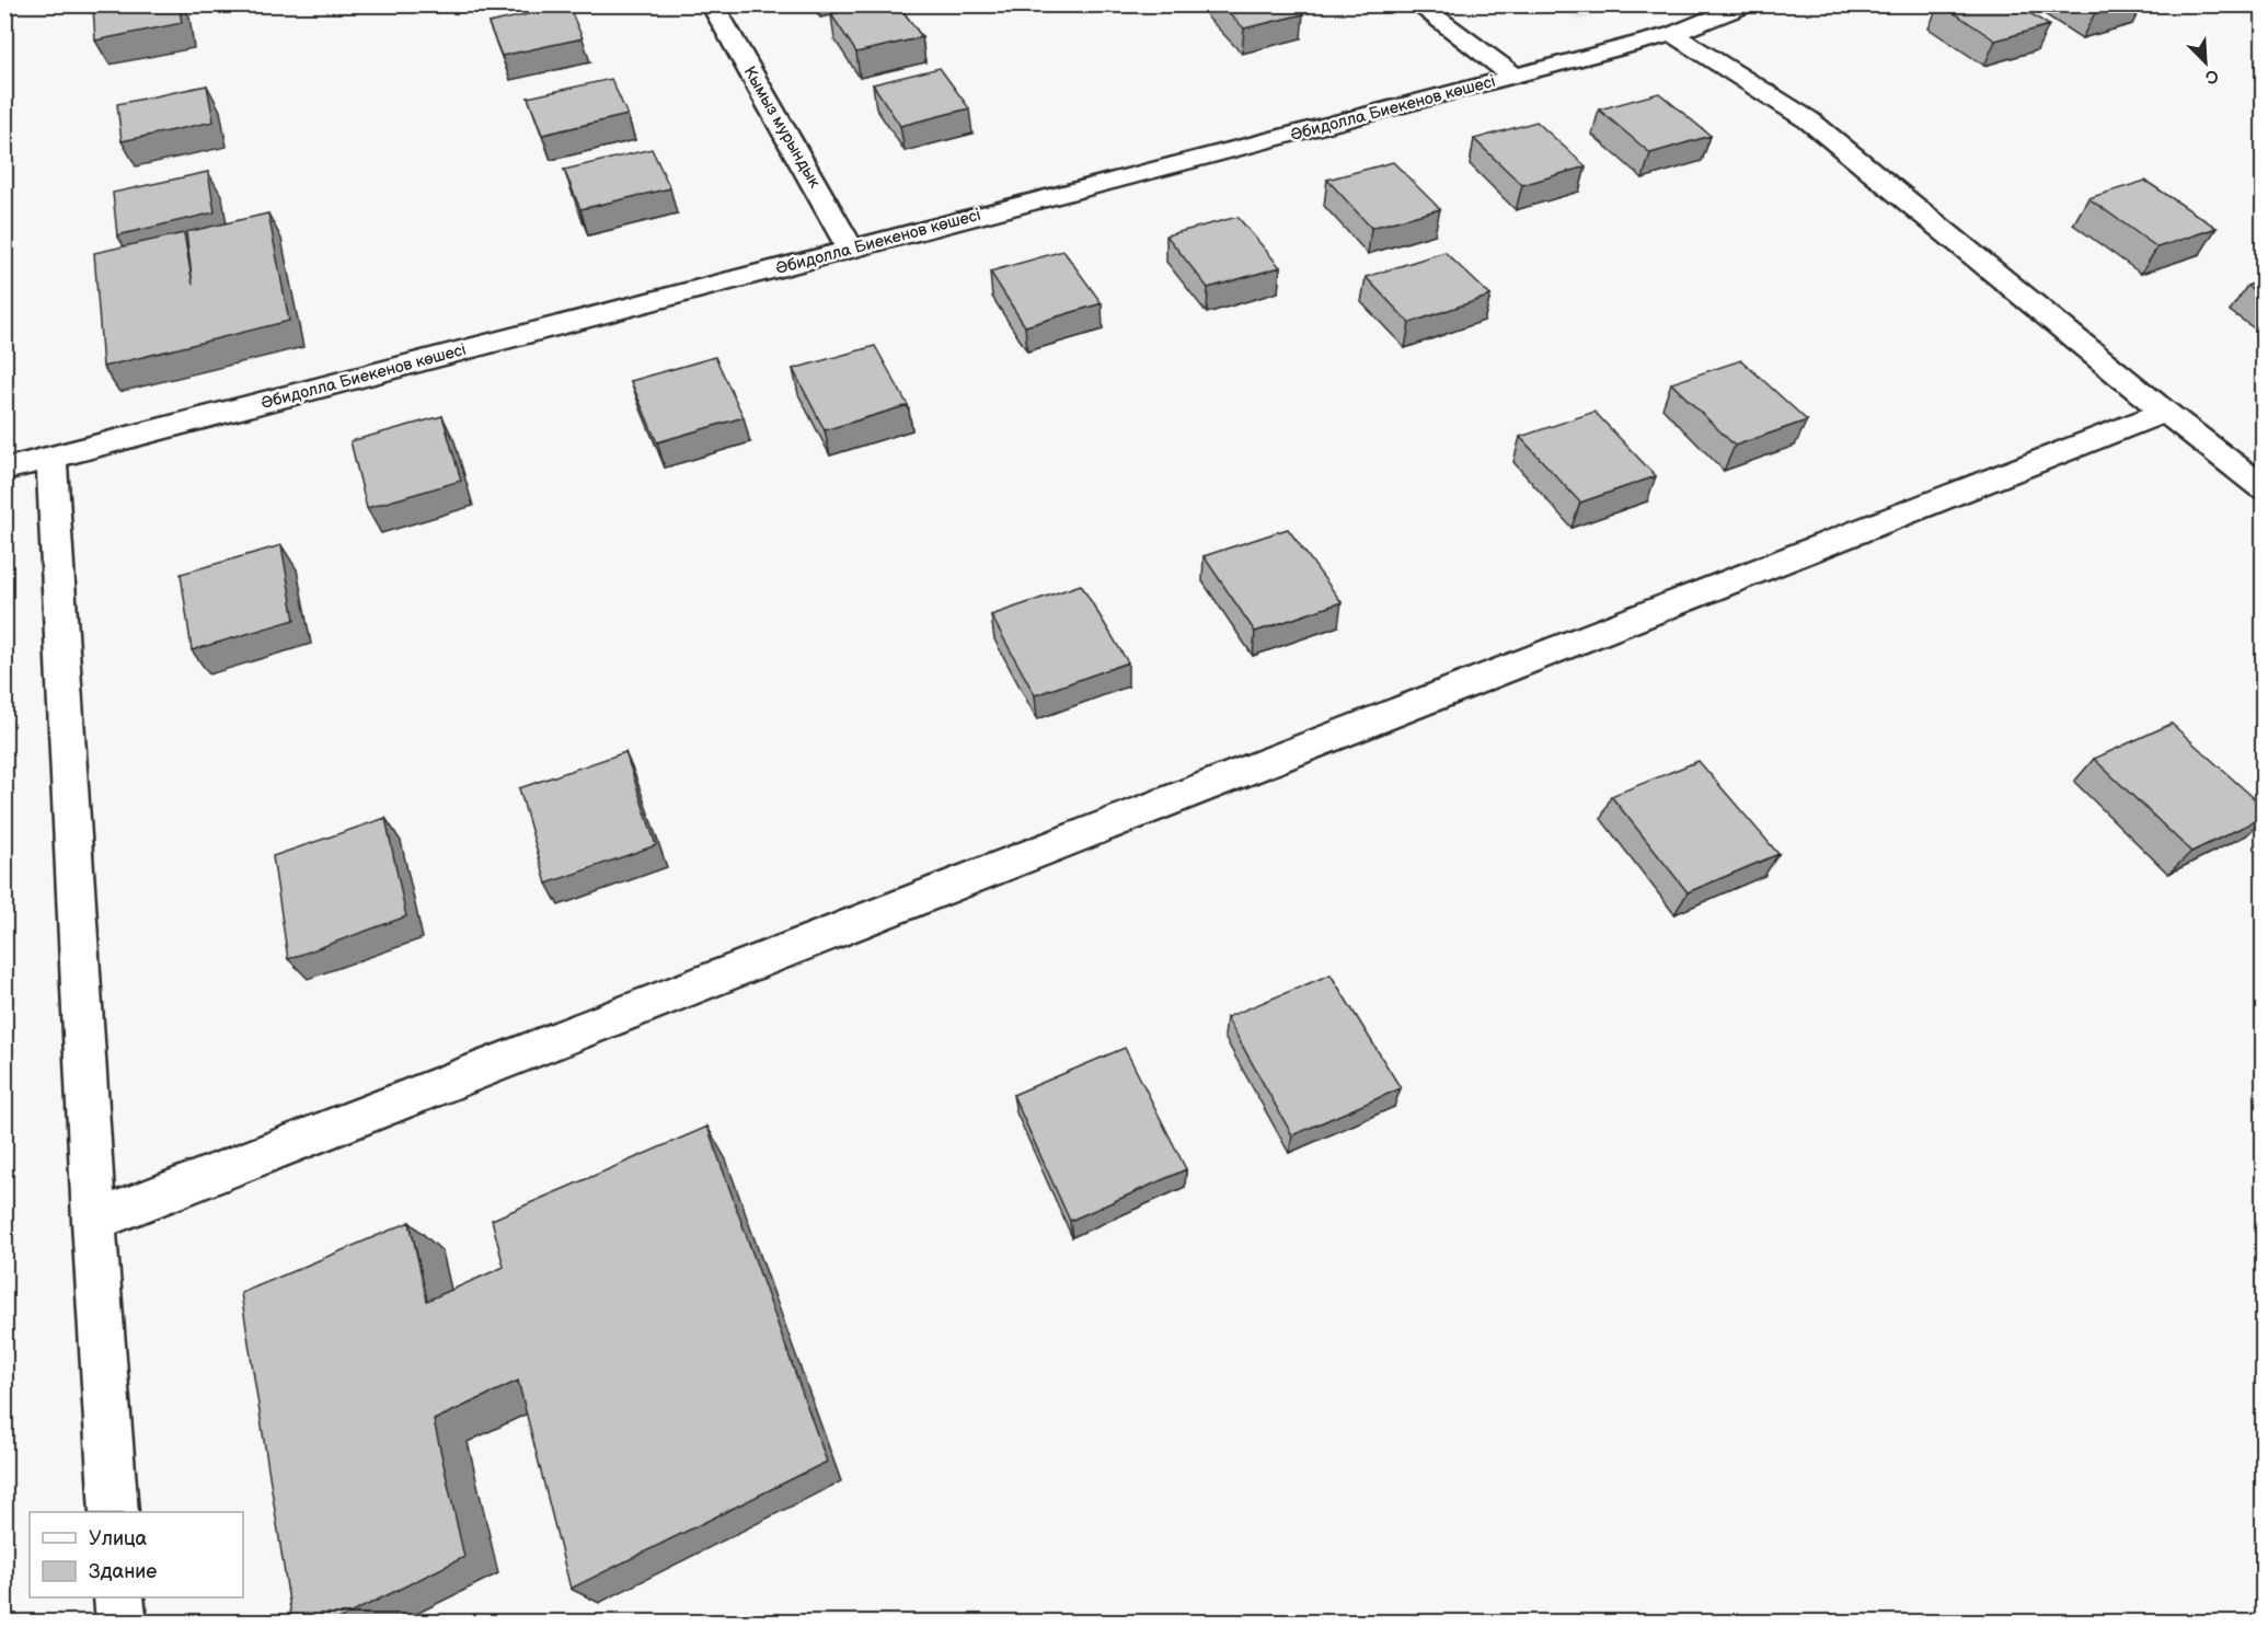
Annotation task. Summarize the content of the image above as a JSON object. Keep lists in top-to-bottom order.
{
  "streets": {
    "street": ["Әбидолла Биекенов көшесі", "Кымыз мурындык"]
  },
  "crossings": [
    ["Әбидолла Биекенов көшесі", "Кымыз мурындык"]
  ],
  "legend": ["Улица", "Здание"],
  "north": "bottom right"
}
